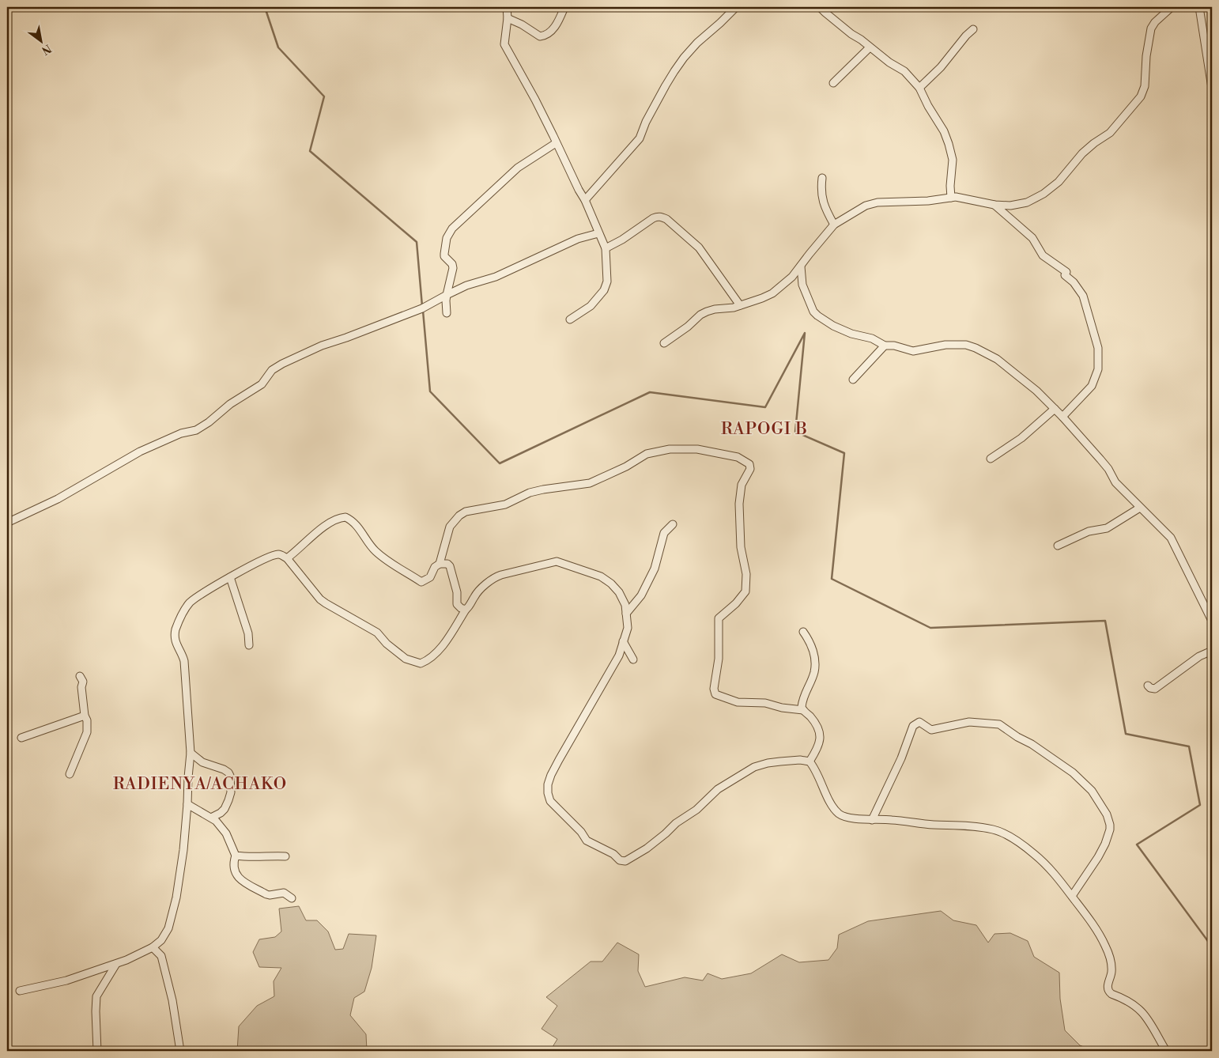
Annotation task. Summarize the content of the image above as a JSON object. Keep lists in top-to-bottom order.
{
  "districts": ["RAPOGI B", "RADIENYA/ACHAKO"],
  "north": "bottom right"
}
